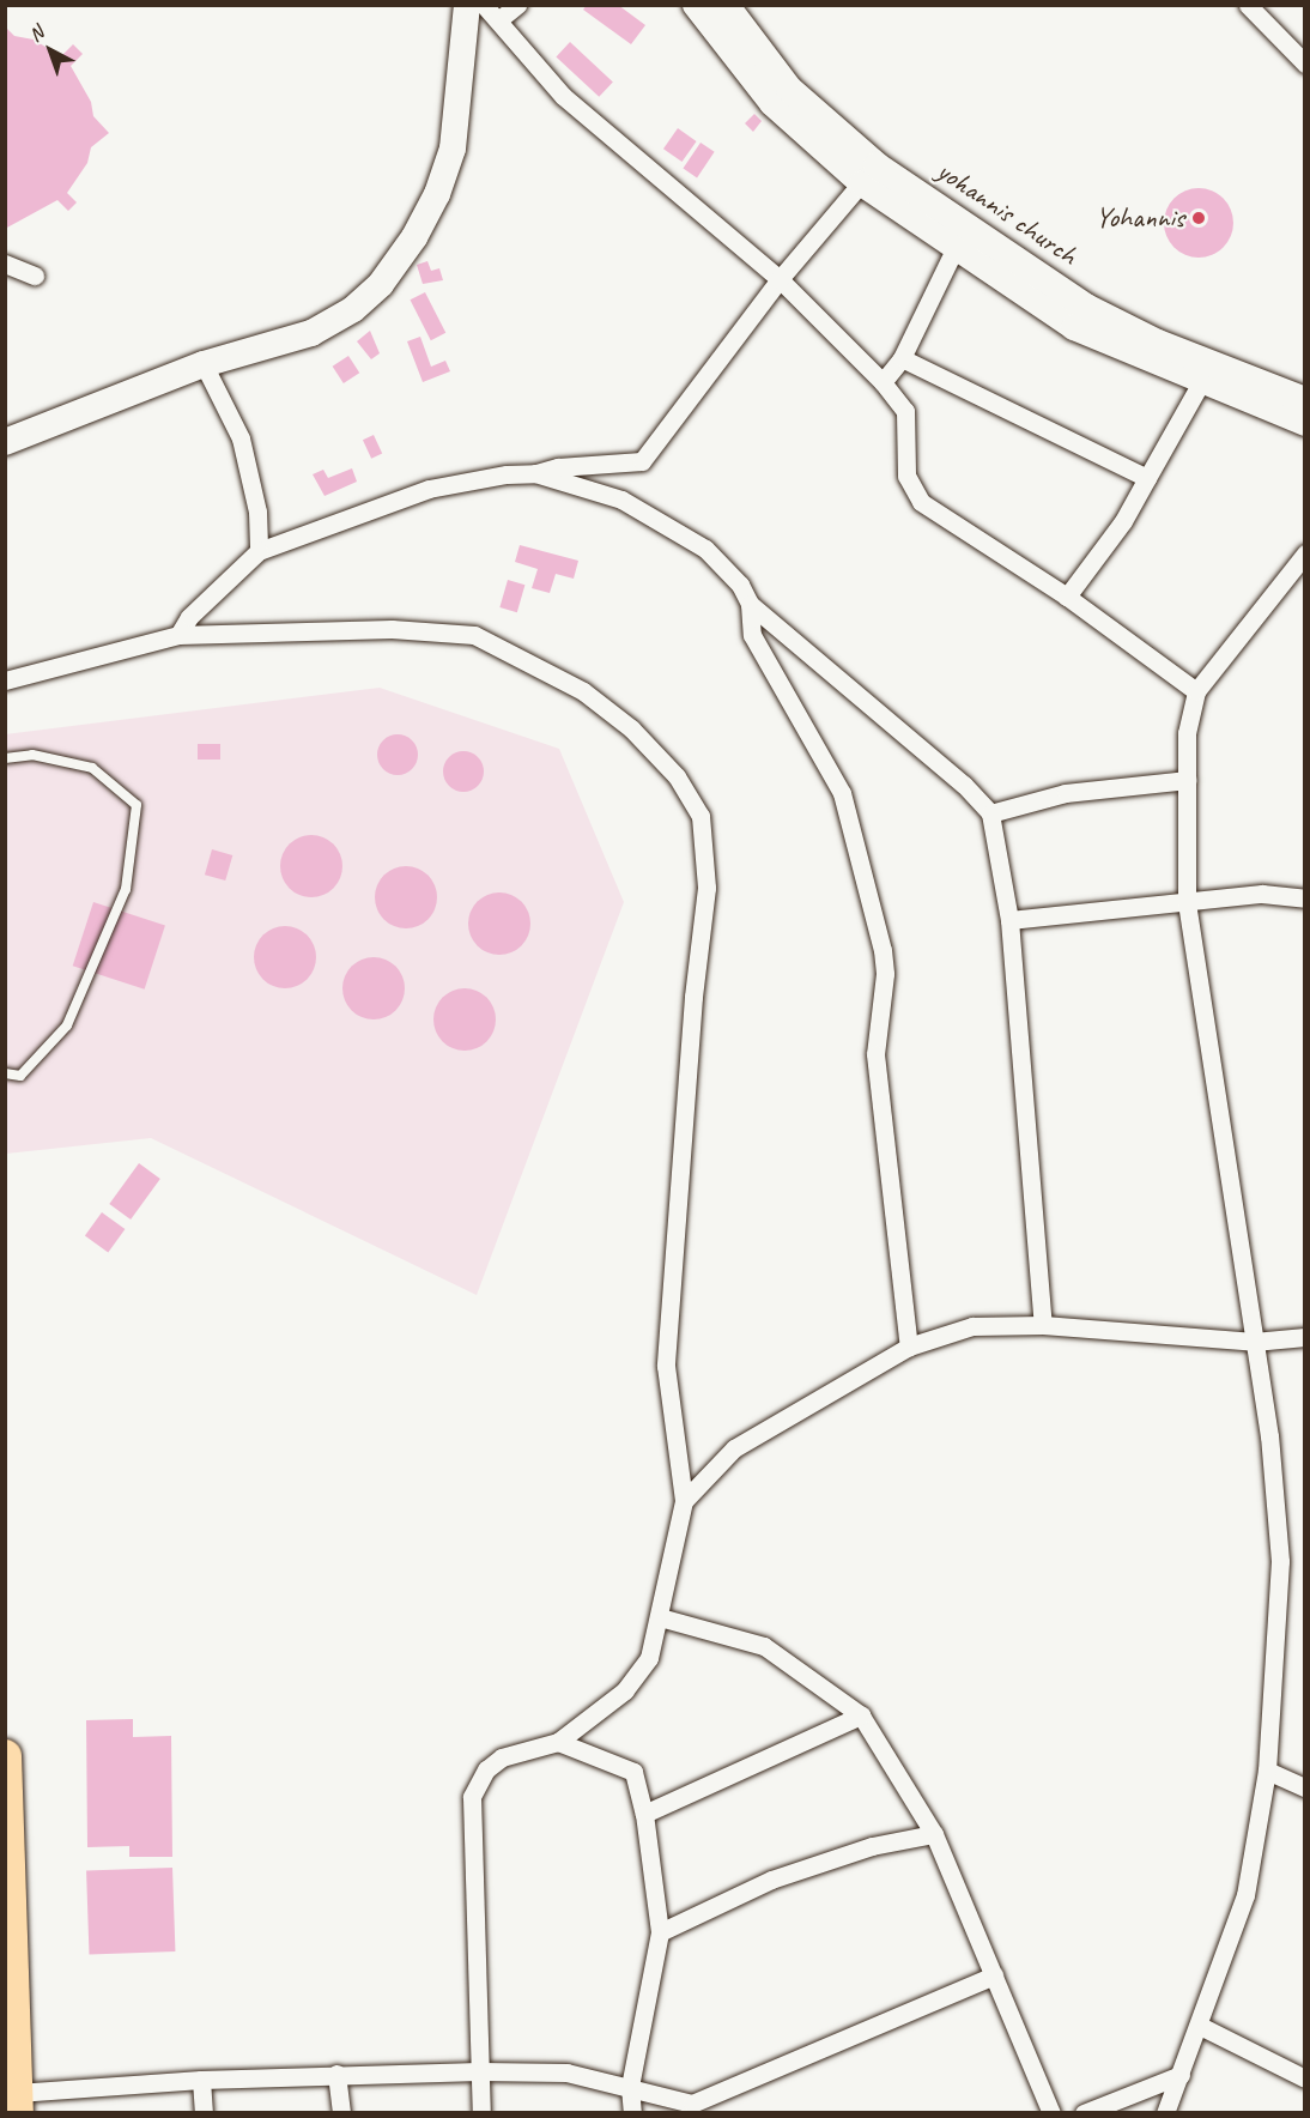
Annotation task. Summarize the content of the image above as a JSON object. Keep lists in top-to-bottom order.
{
  "streets": {
    "street": ["yohannis church"]
  },
  "places": ["Yohannis"],
  "north": "top left"
}
